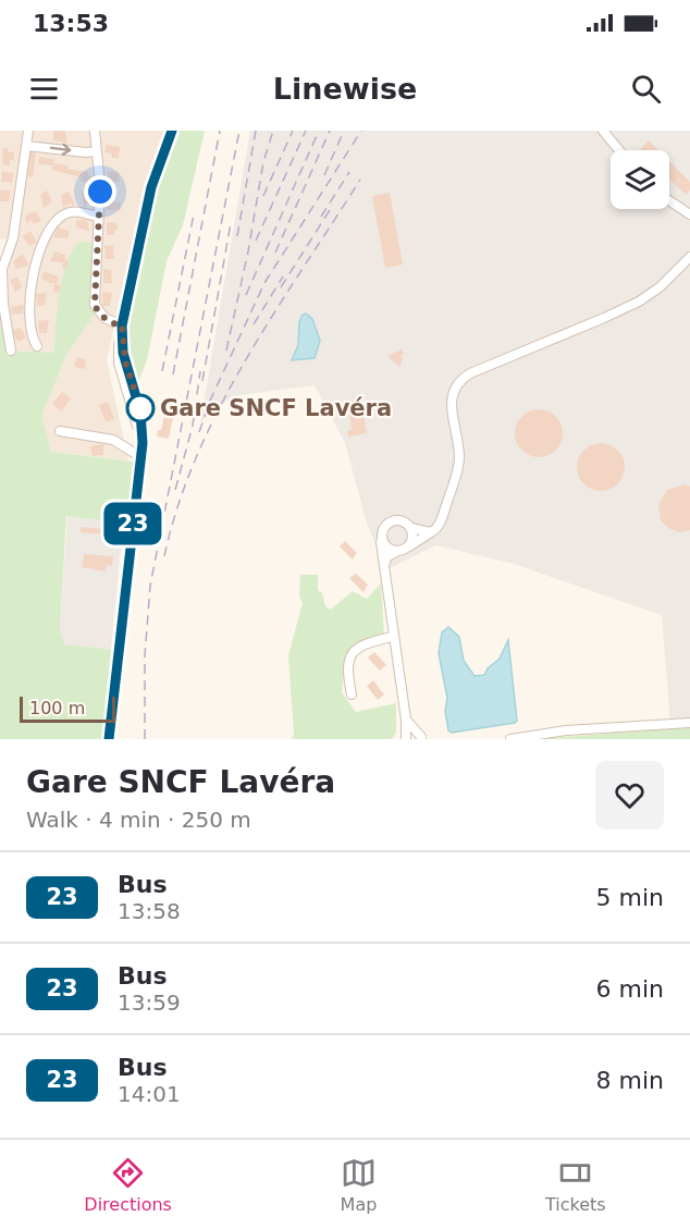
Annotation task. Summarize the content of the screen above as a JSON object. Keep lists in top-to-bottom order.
{
  "places": ["Gare SNCF Lavéra"],
  "lines": ["bus line 23"],
  "scale_bar": "100 m",
  "page": {
    "status": "13:53",
    "header": "Linewise",
    "on_map": "23",
    "scale": "100 m",
    "heading": ["Gare SNCF Lavéra", "Walk · 4 min · 250 m"],
    "list": [
      {
        "mark": "23",
        "name": "Bus",
        "note": "13:58",
        "value": "5 min"
      },
      {
        "mark": "23",
        "name": "Bus",
        "note": "13:59",
        "value": "6 min"
      },
      {
        "mark": "23",
        "name": "Bus",
        "note": "14:01",
        "value": "8 min"
      }
    ],
    "tabs": ["Directions", "Map", "Tickets"]
  }
}
